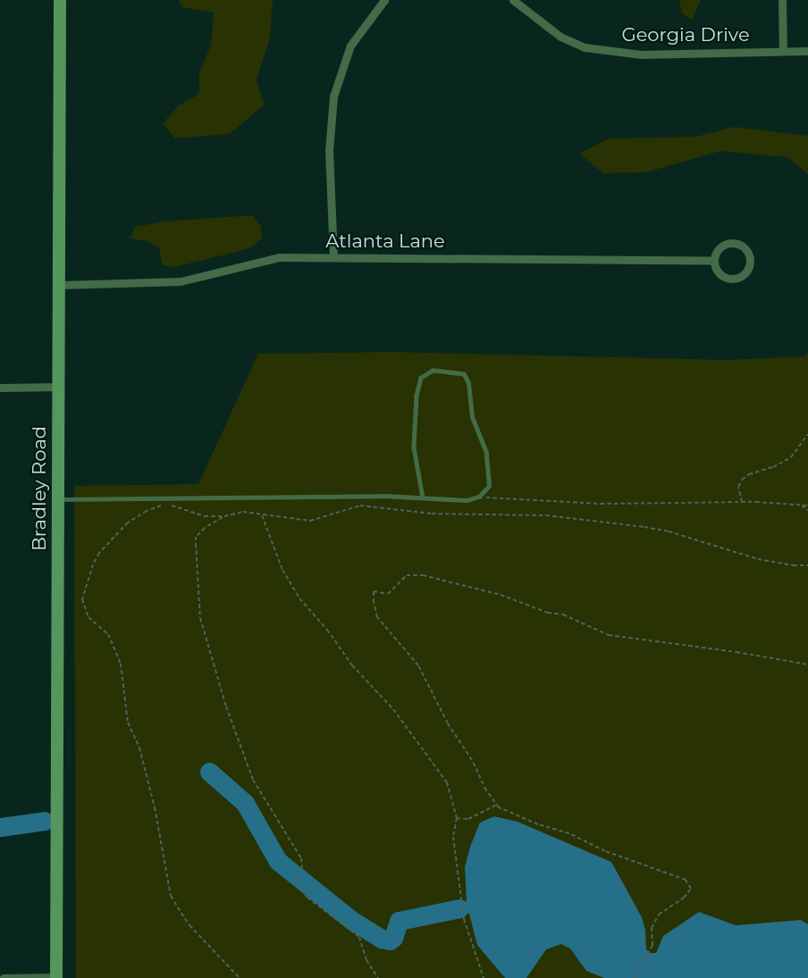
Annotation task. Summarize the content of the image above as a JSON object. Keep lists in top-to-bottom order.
{
  "streets": {
    "street": ["Georgia Drive", "Atlanta Lane", "Bradley Road"]
  },
  "crossings": [
    ["Atlanta Lane", "Bradley Road"]
  ]
}
